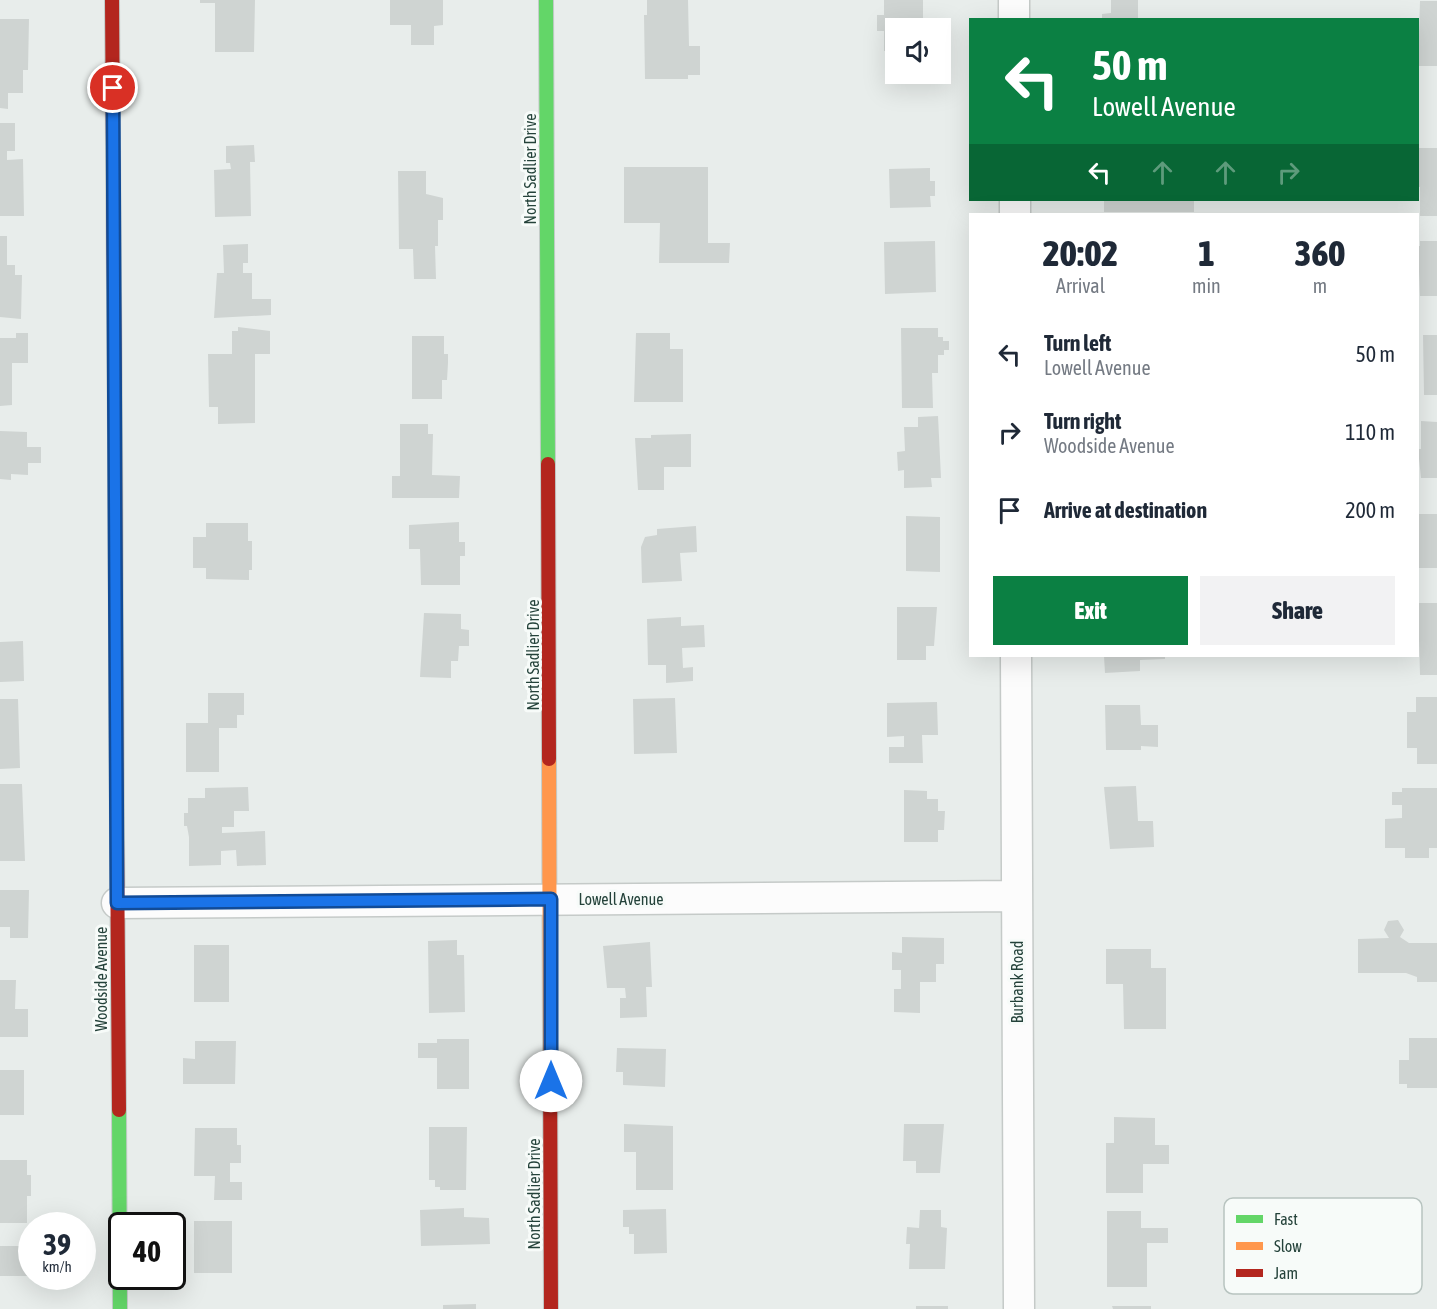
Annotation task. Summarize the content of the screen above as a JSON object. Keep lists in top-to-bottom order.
{
  "streets": {
    "street": [
      "North Sadlier Drive",
      "Lowell Avenue",
      "Woodside Avenue",
      "Burbank Road"
    ]
  },
  "crossings": [
    ["North Sadlier Drive", "Lowell Avenue"],
    ["Lowell Avenue", "Woodside Avenue"],
    ["Lowell Avenue", "Burbank Road"]
  ],
  "legend": ["Fast", "Slow", "Jam"],
  "page": {
    "turn": ["50 m", "Lowell Avenue"],
    "eta": [
      "20:02",
      "Arrival",
      "1",
      "min",
      "360",
      "m"
    ],
    "list": [
      {
        "name": "Turn left",
        "note": "Lowell Avenue",
        "value": "50 m"
      },
      {
        "name": "Turn right",
        "note": "Woodside Avenue",
        "value": "110 m"
      },
      {
        "name": "Arrive at destination",
        "value": "200 m"
      }
    ],
    "buttons": ["Exit", "Share"],
    "speed": "39 km/h",
    "limit": "40"
  }
}
